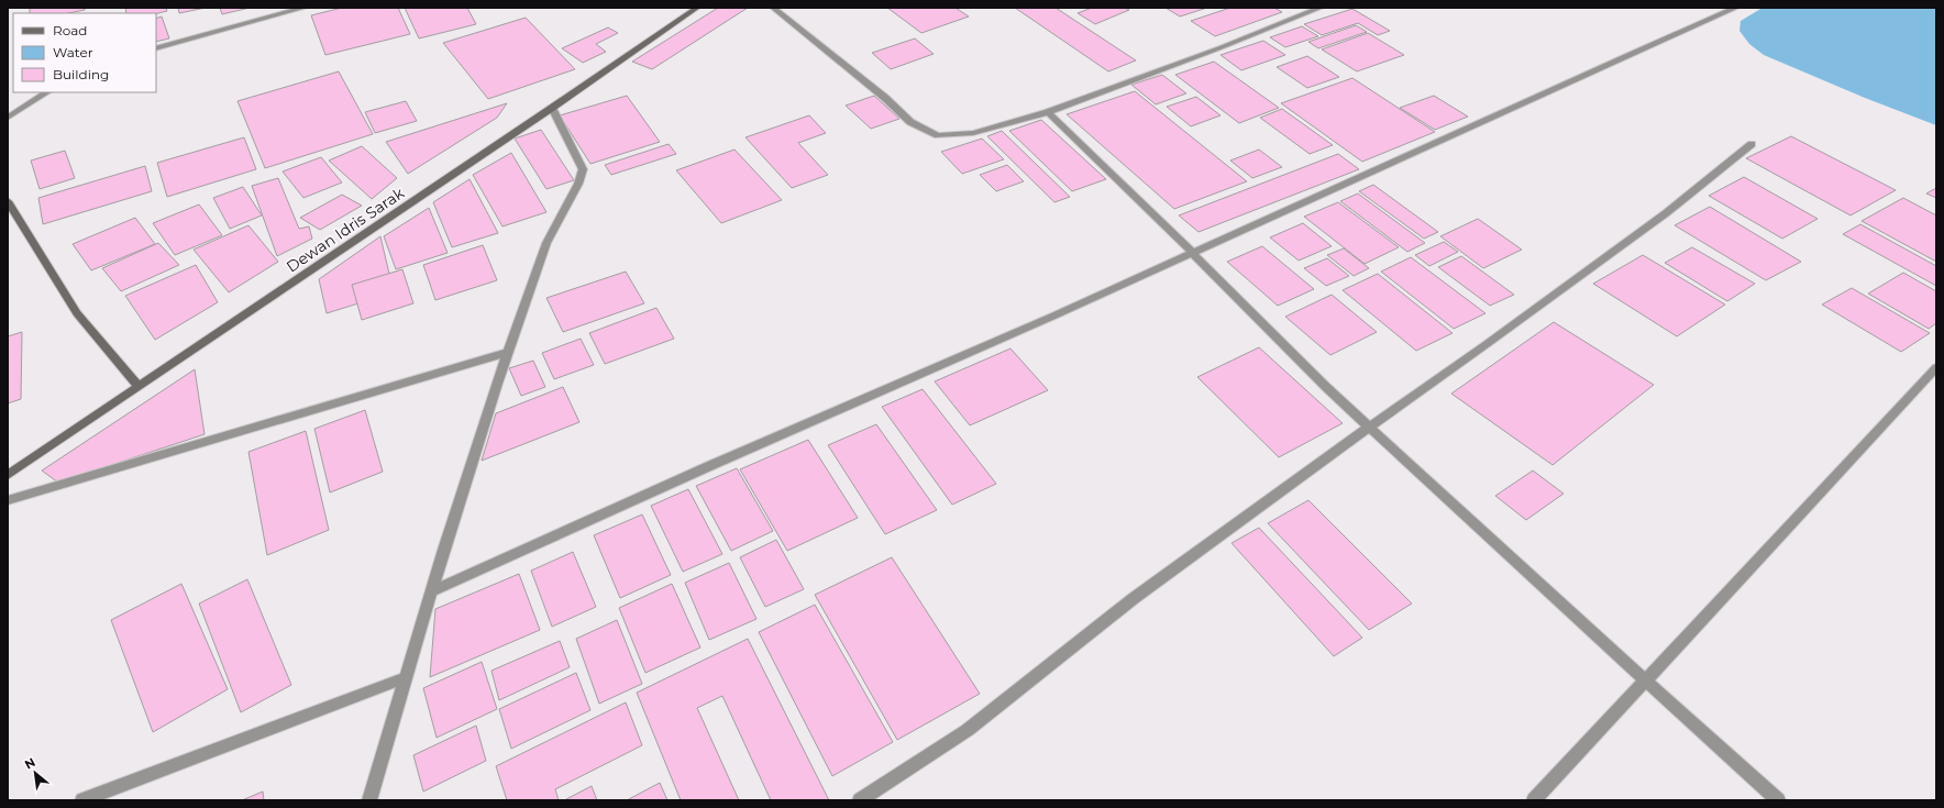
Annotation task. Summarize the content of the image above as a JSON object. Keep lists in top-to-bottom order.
{
  "streets": {
    "main road": ["Dewan Idris Sarak"]
  },
  "legend": ["Road", "Water", "Building"],
  "north": "top left"
}
